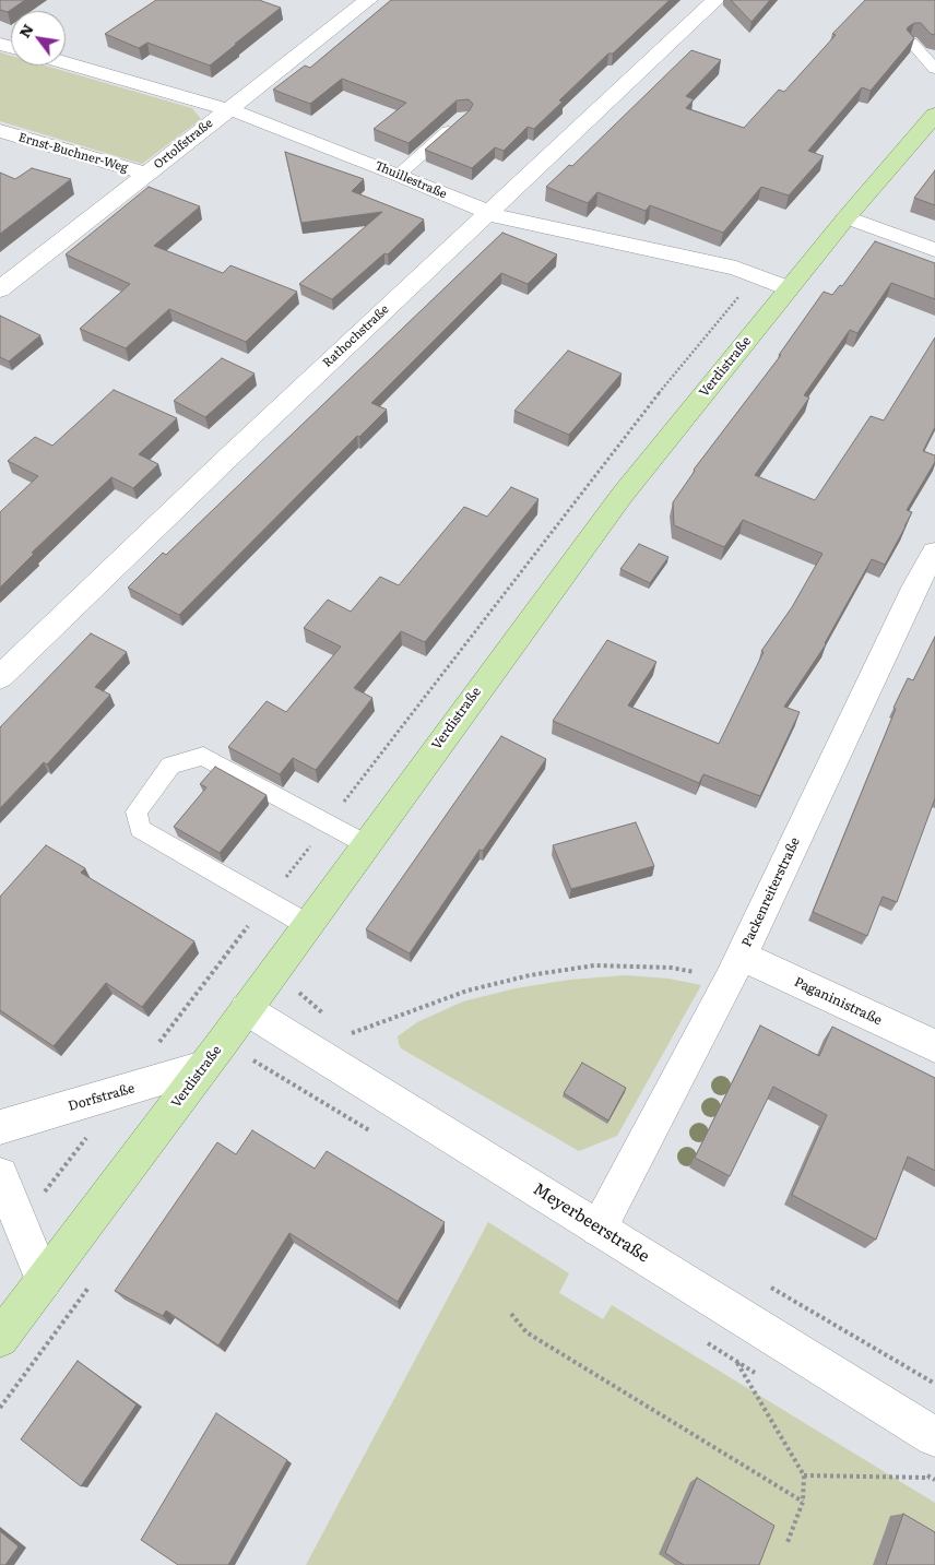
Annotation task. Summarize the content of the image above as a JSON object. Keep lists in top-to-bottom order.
{
  "streets": {
    "main road": ["Verdistraße"],
    "street": [
      "Ortolfstraße",
      "Ernst-Buchner-Weg",
      "Thuillestraße",
      "Rathochstraße",
      "Packenreiterstraße",
      "Paganinistraße",
      "Dorfstraße",
      "Meyerbeerstraße"
    ]
  },
  "crossings": [
    ["Ortolfstraße", "Ernst-Buchner-Weg"],
    ["Ortolfstraße", "Thuillestraße"],
    ["Thuillestraße", "Rathochstraße"],
    ["Thuillestraße", "Verdistraße"],
    ["Verdistraße", "Dorfstraße"],
    ["Verdistraße", "Meyerbeerstraße"],
    ["Packenreiterstraße", "Paganinistraße"],
    ["Packenreiterstraße", "Meyerbeerstraße"]
  ],
  "north": "top left"
}
